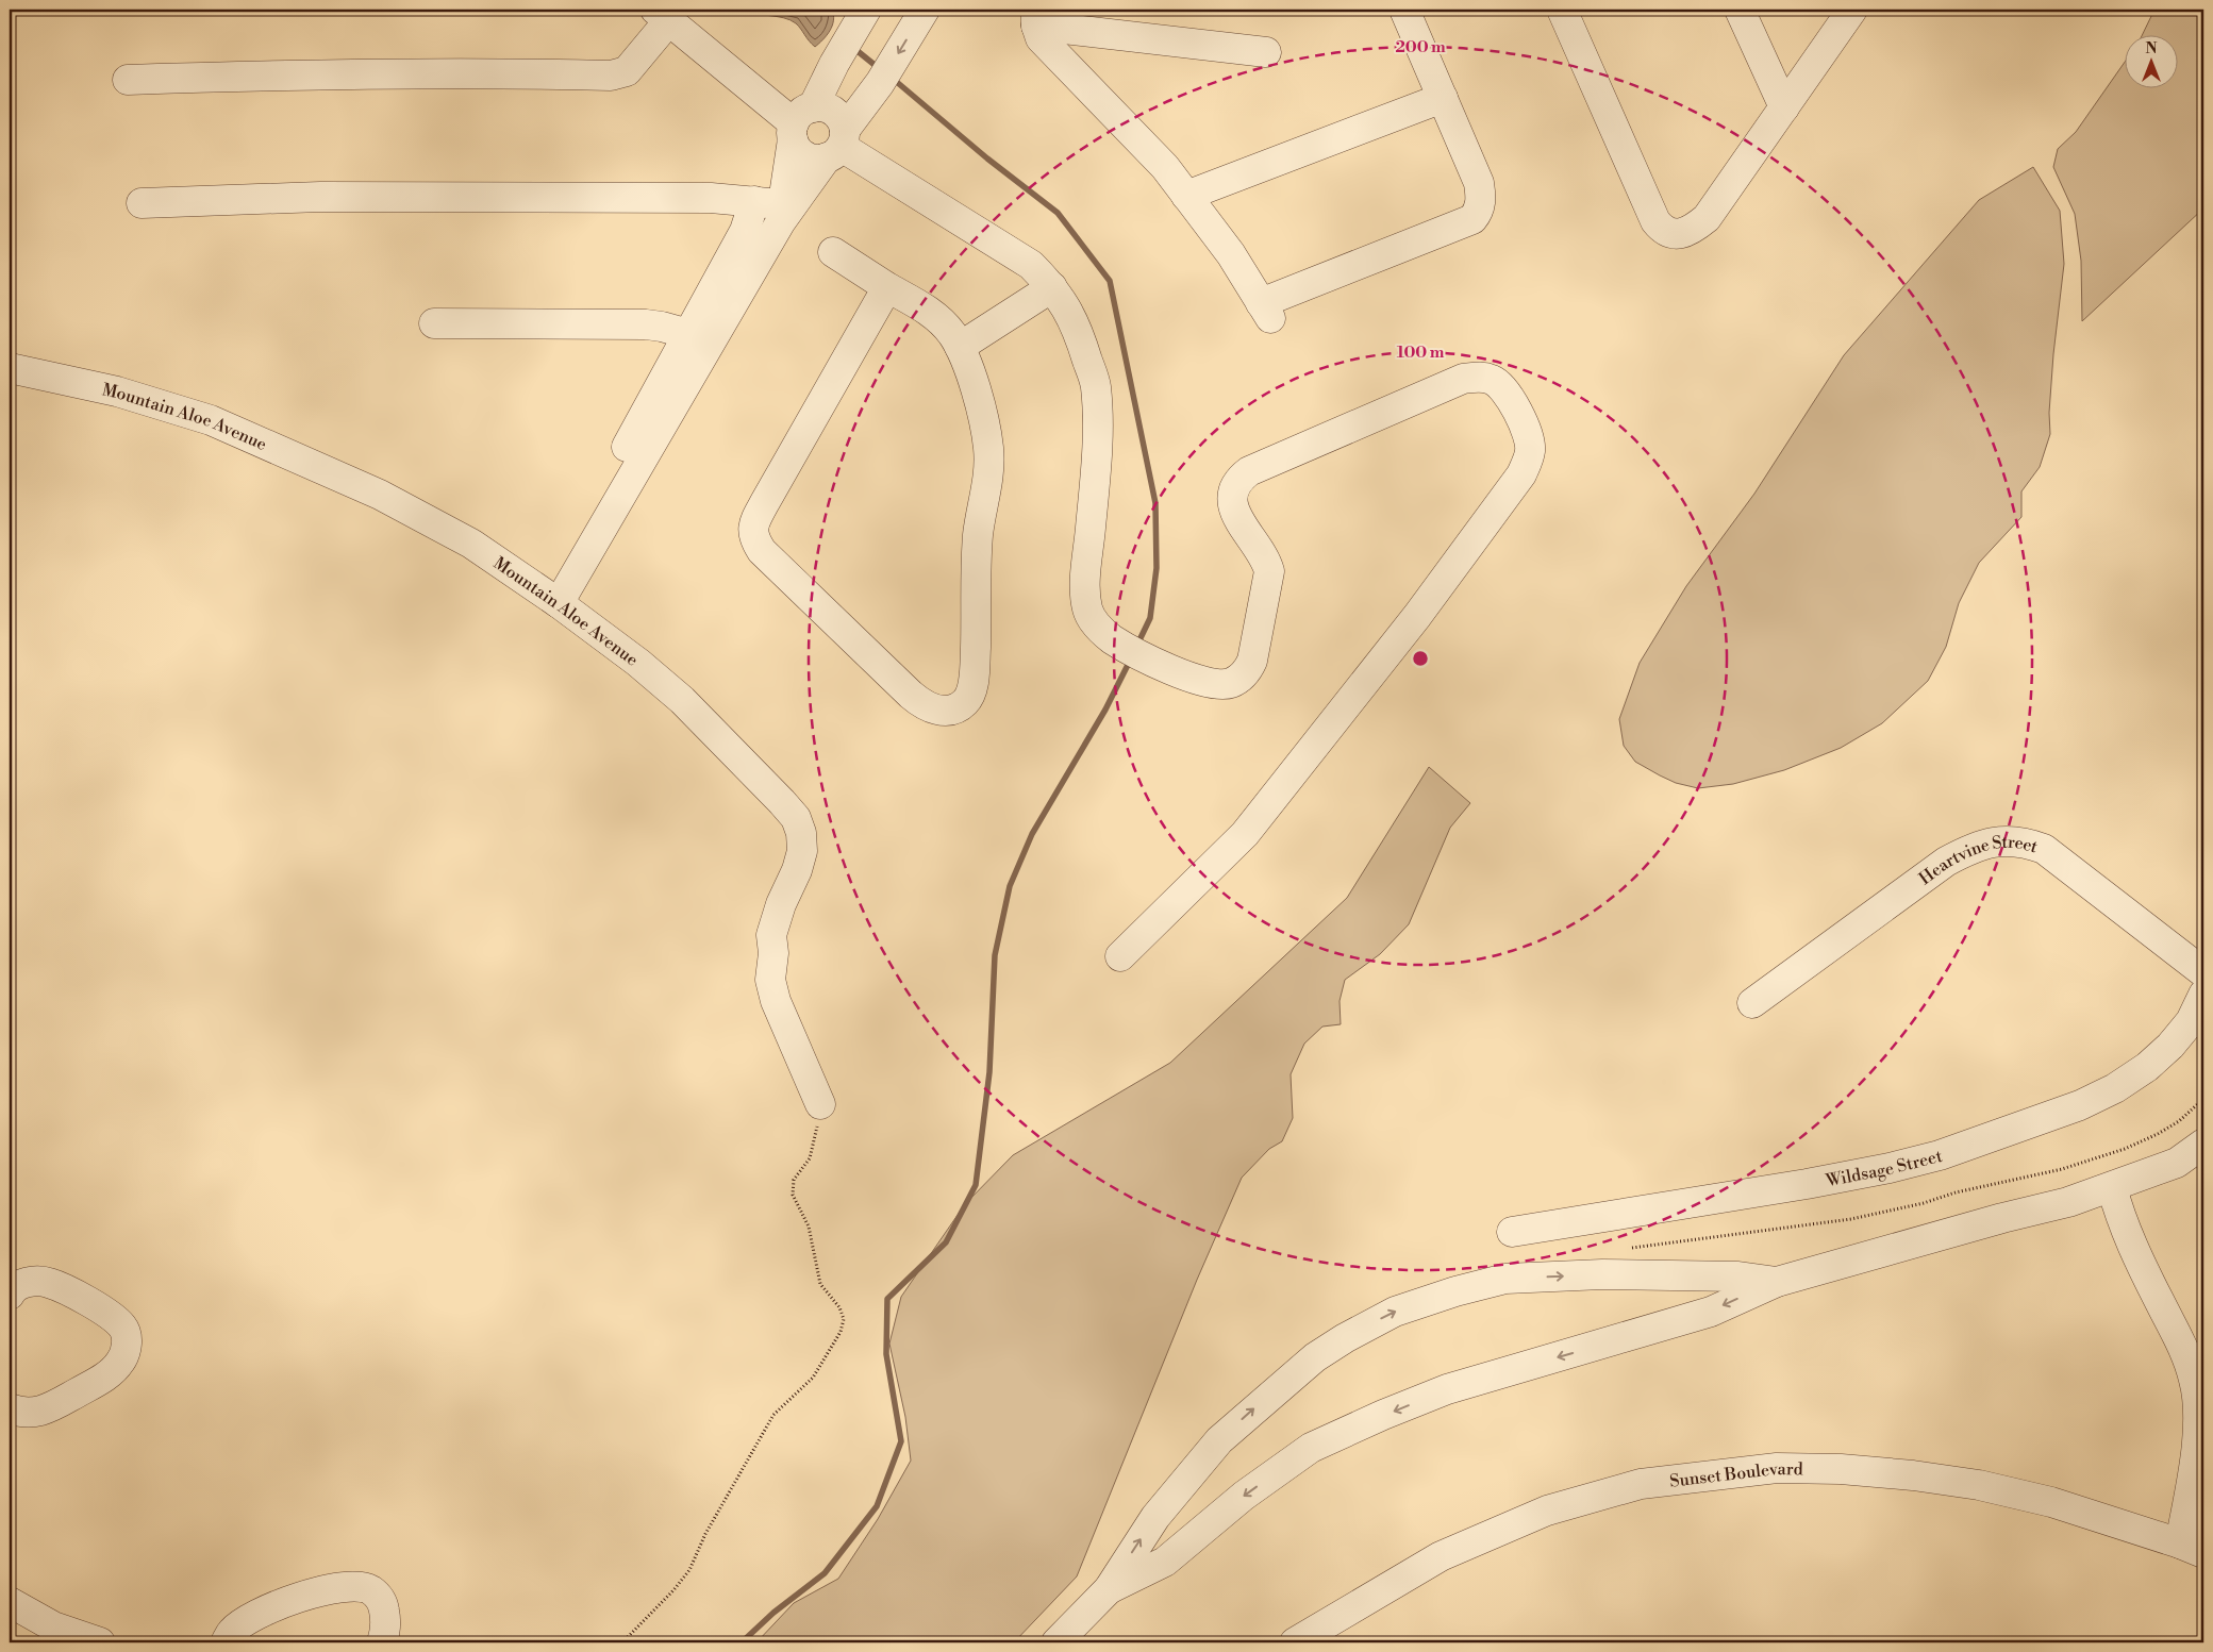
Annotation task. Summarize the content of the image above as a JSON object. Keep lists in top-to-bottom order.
{
  "streets": {
    "street": [
      "Mountain Aloe Avenue",
      "Heartvine Street",
      "Wildsage Street",
      "Sunset Boulevard"
    ]
  },
  "north": "top",
  "rings": ["200 m", "100 m"]
}
